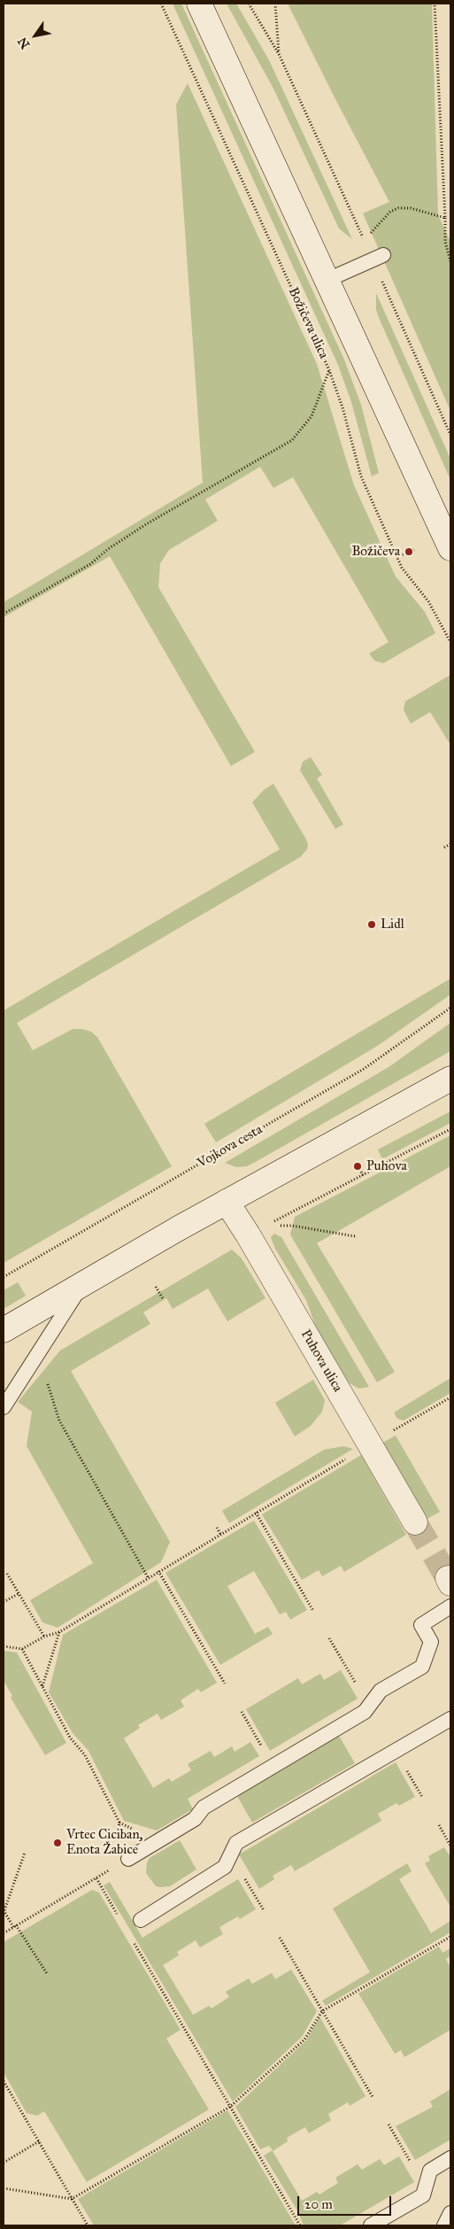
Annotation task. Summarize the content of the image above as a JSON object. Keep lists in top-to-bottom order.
{
  "streets": {
    "street": ["Puhova ulica"],
    "path": ["Božičeva ulica", "Vojkova cesta"]
  },
  "places": [
    "Božičeva",
    "Lidl",
    "Puhova",
    "Vrtec Ciciban, Enota Žabice"
  ],
  "scale_bar": "20 m",
  "north": "bottom left"
}
